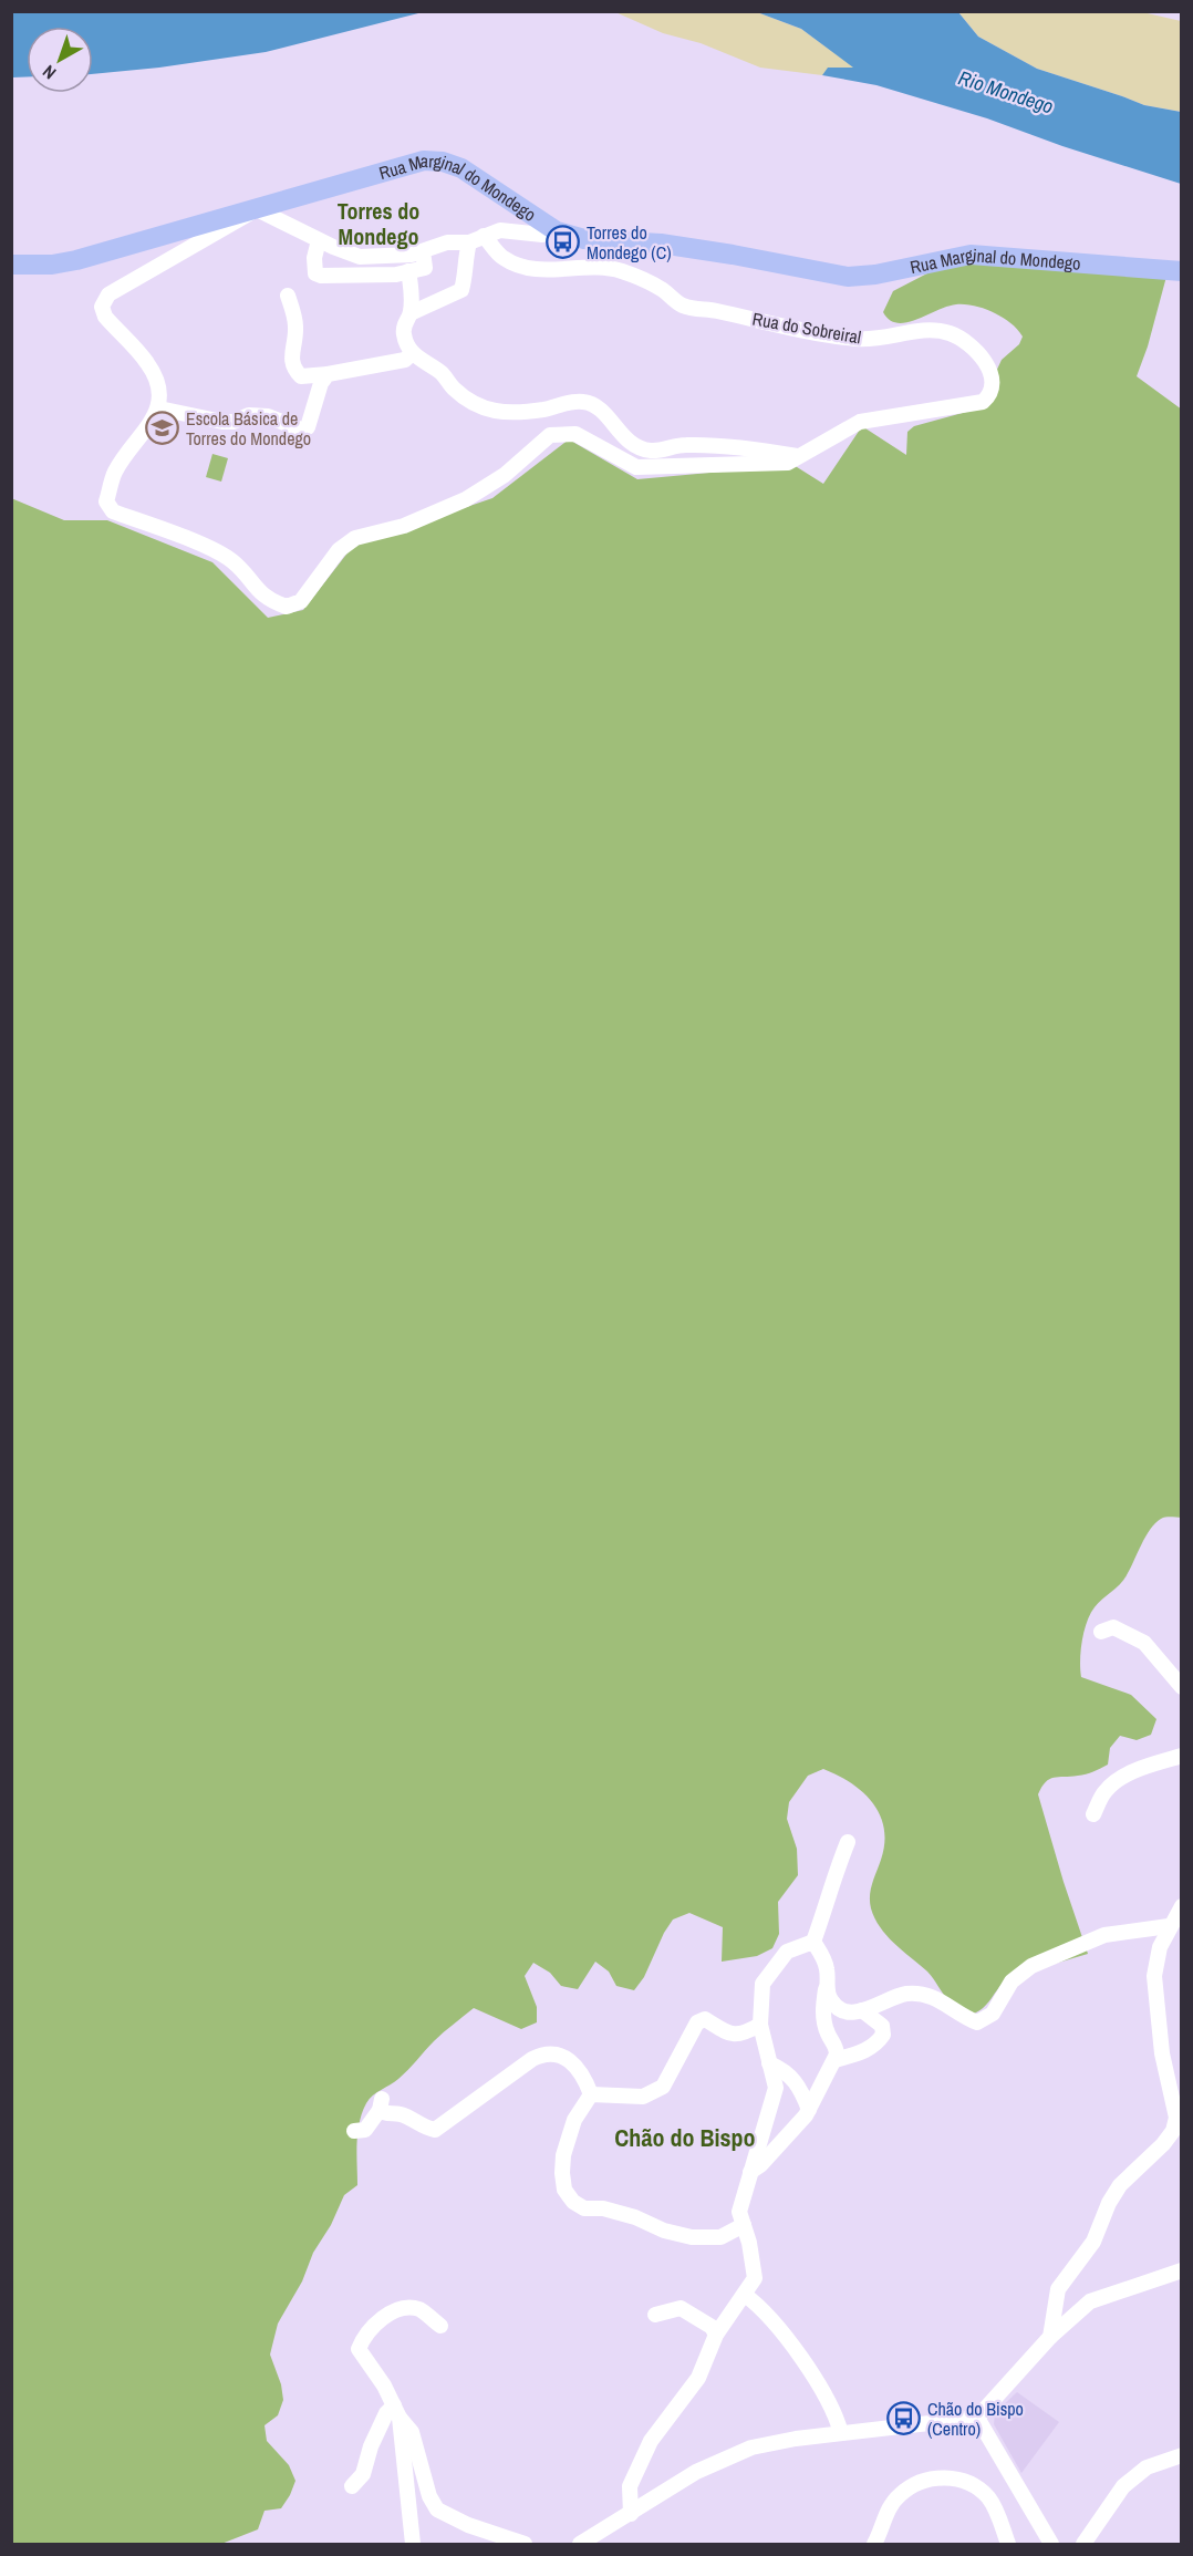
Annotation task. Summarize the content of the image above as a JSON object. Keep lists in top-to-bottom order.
{
  "streets": {
    "main road": ["Rua Marginal do Mondego"],
    "street": ["Rua do Sobreiral"]
  },
  "districts": ["Torres do Mondego", "Chão do Bispo"],
  "water": ["Rio Mondego"],
  "places": {
    "bus stop": ["Torres do Mondego (C)", "Chão do Bispo (Centro)"],
    "school or university": ["Escola Básica de Torres do Mondego"]
  },
  "north": "bottom left"
}
